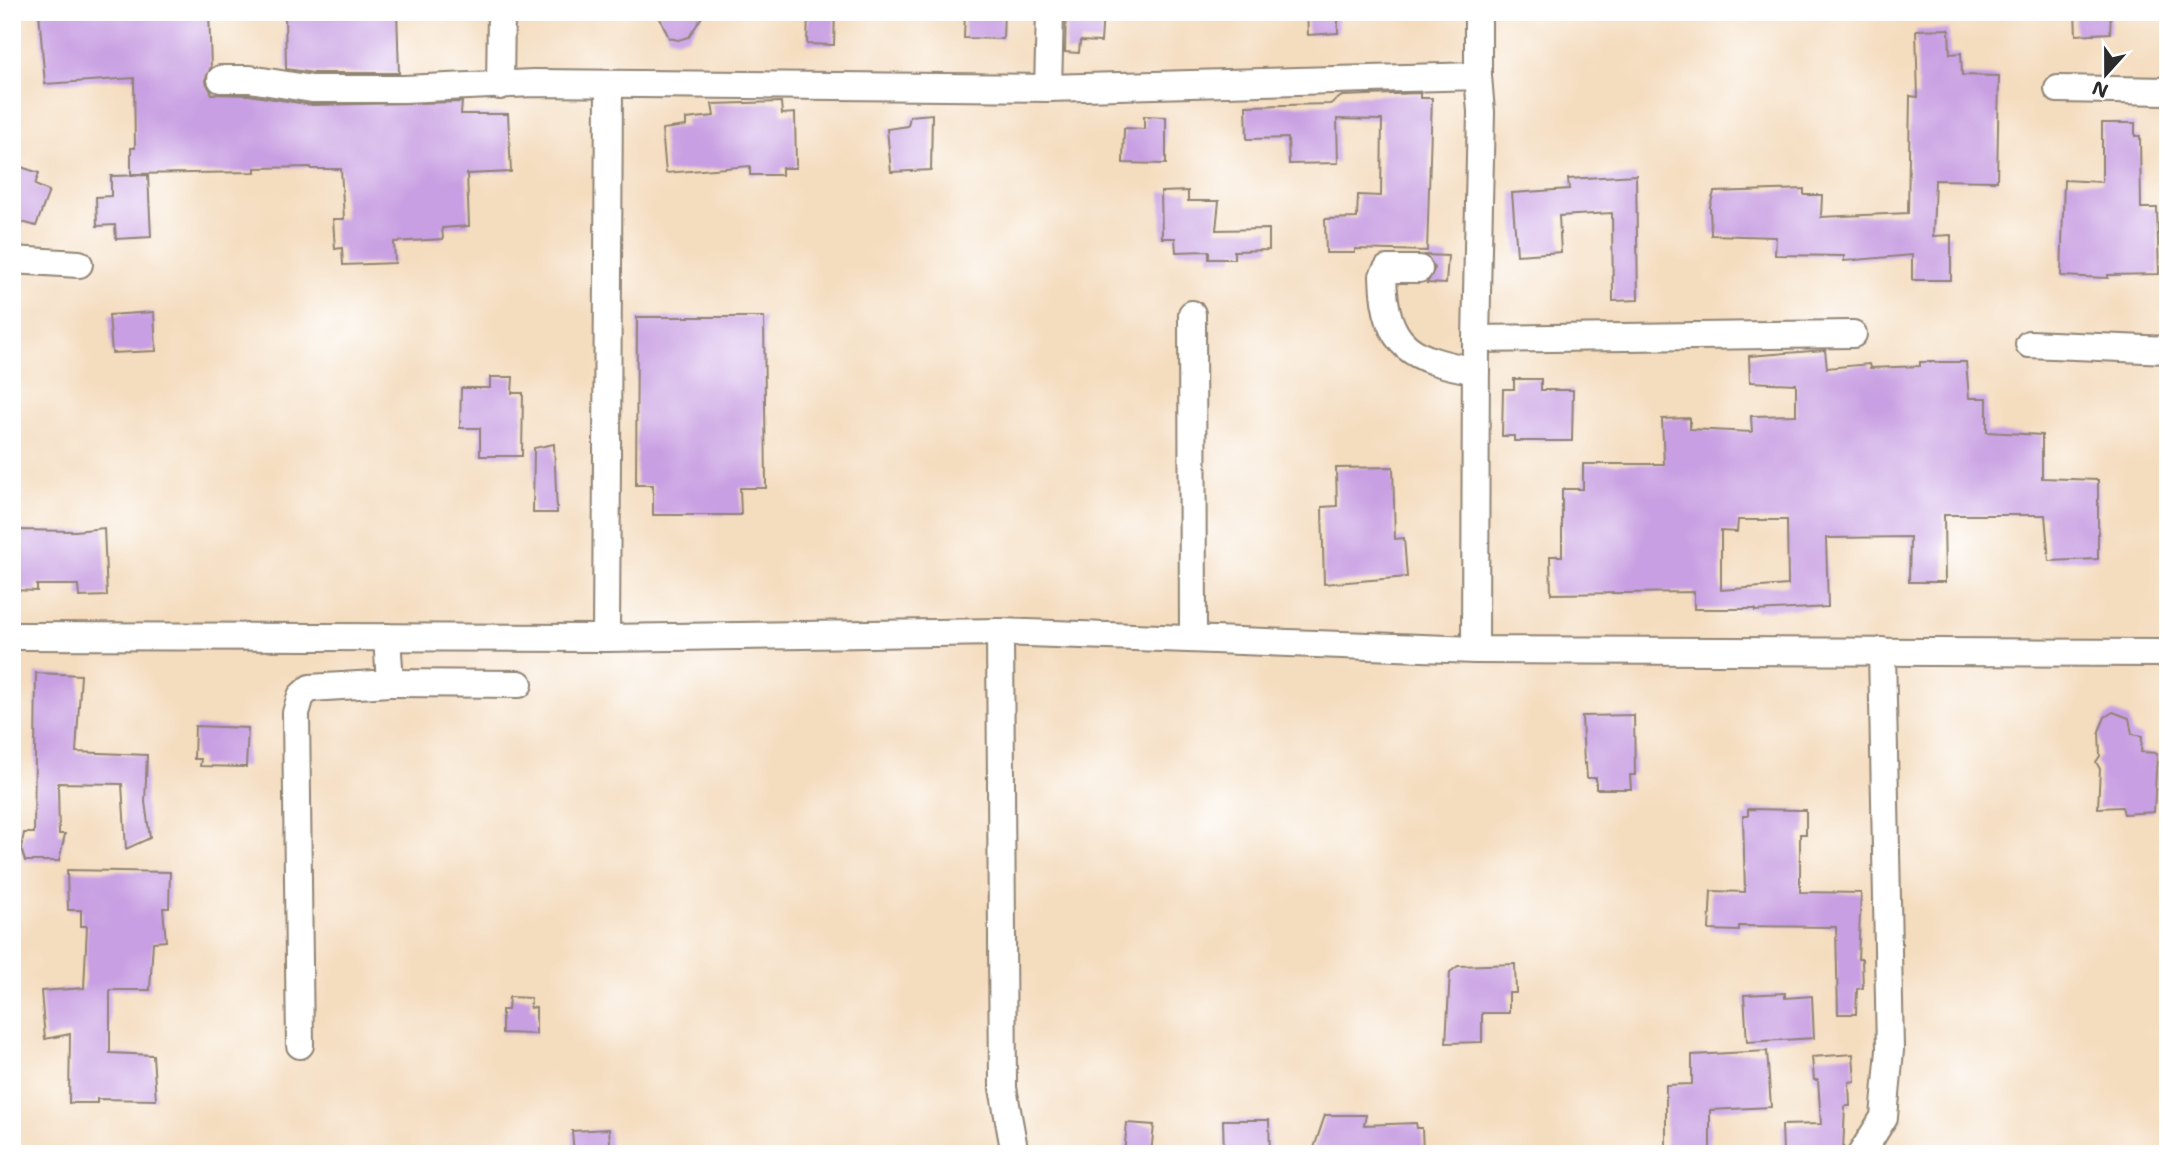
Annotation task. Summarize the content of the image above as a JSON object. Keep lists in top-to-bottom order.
{
  "north": "bottom"
}
